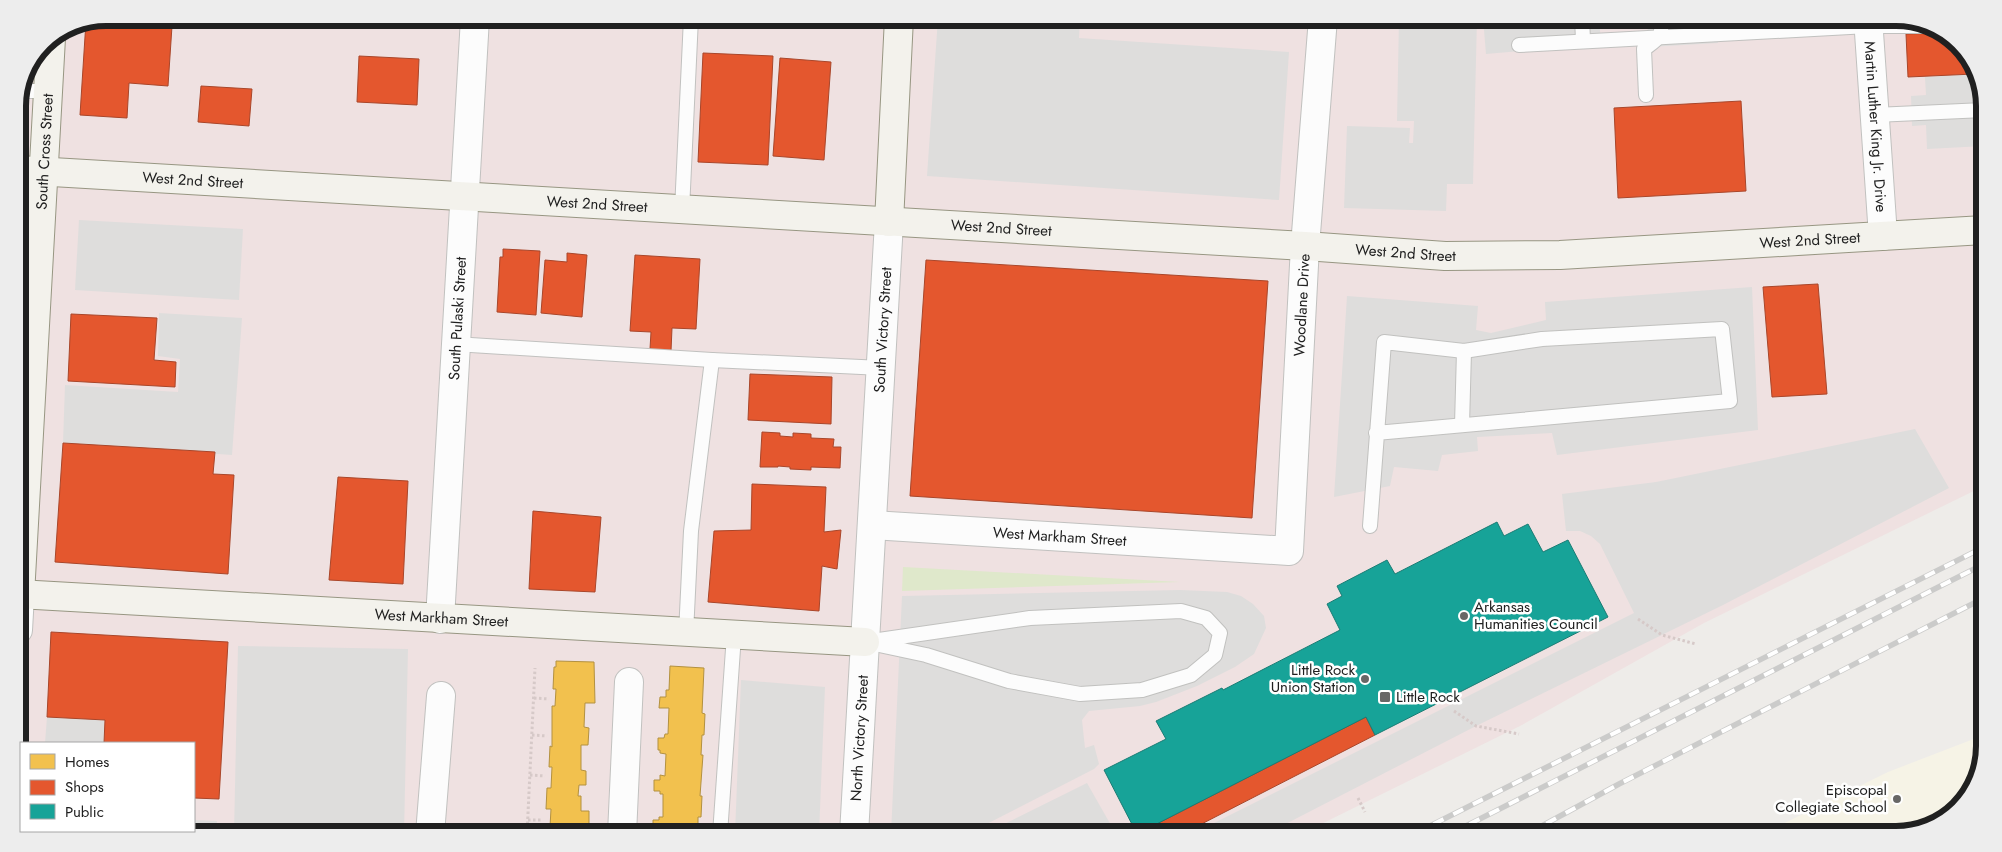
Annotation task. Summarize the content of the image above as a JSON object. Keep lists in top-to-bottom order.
{
  "streets": {
    "street": [
      "Martin Luther King Jr. Drive",
      "South Cross Street",
      "West 2nd Street",
      "Woodlane Drive",
      "South Pulaski Street",
      "South Victory Street",
      "West Markham Street",
      "North Victory Street"
    ]
  },
  "crossings": [
    ["Martin Luther King Jr. Drive", "West 2nd Street"],
    ["South Cross Street", "West 2nd Street"],
    ["West 2nd Street", "Woodlane Drive"],
    ["West 2nd Street", "South Pulaski Street"],
    ["West 2nd Street", "South Victory Street"],
    ["Woodlane Drive", "West Markham Street"],
    ["South Pulaski Street", "West Markham Street"],
    ["South Victory Street", "West Markham Street"],
    ["South Victory Street", "North Victory Street"],
    ["West Markham Street", "North Victory Street"]
  ],
  "places": {
    "other": ["Arkansas Humanities Council", "Little Rock Union Station", "Episcopal Collegiate School"],
    "transit": ["Little Rock"]
  },
  "legend": ["Homes", "Shops", "Public"]
}
